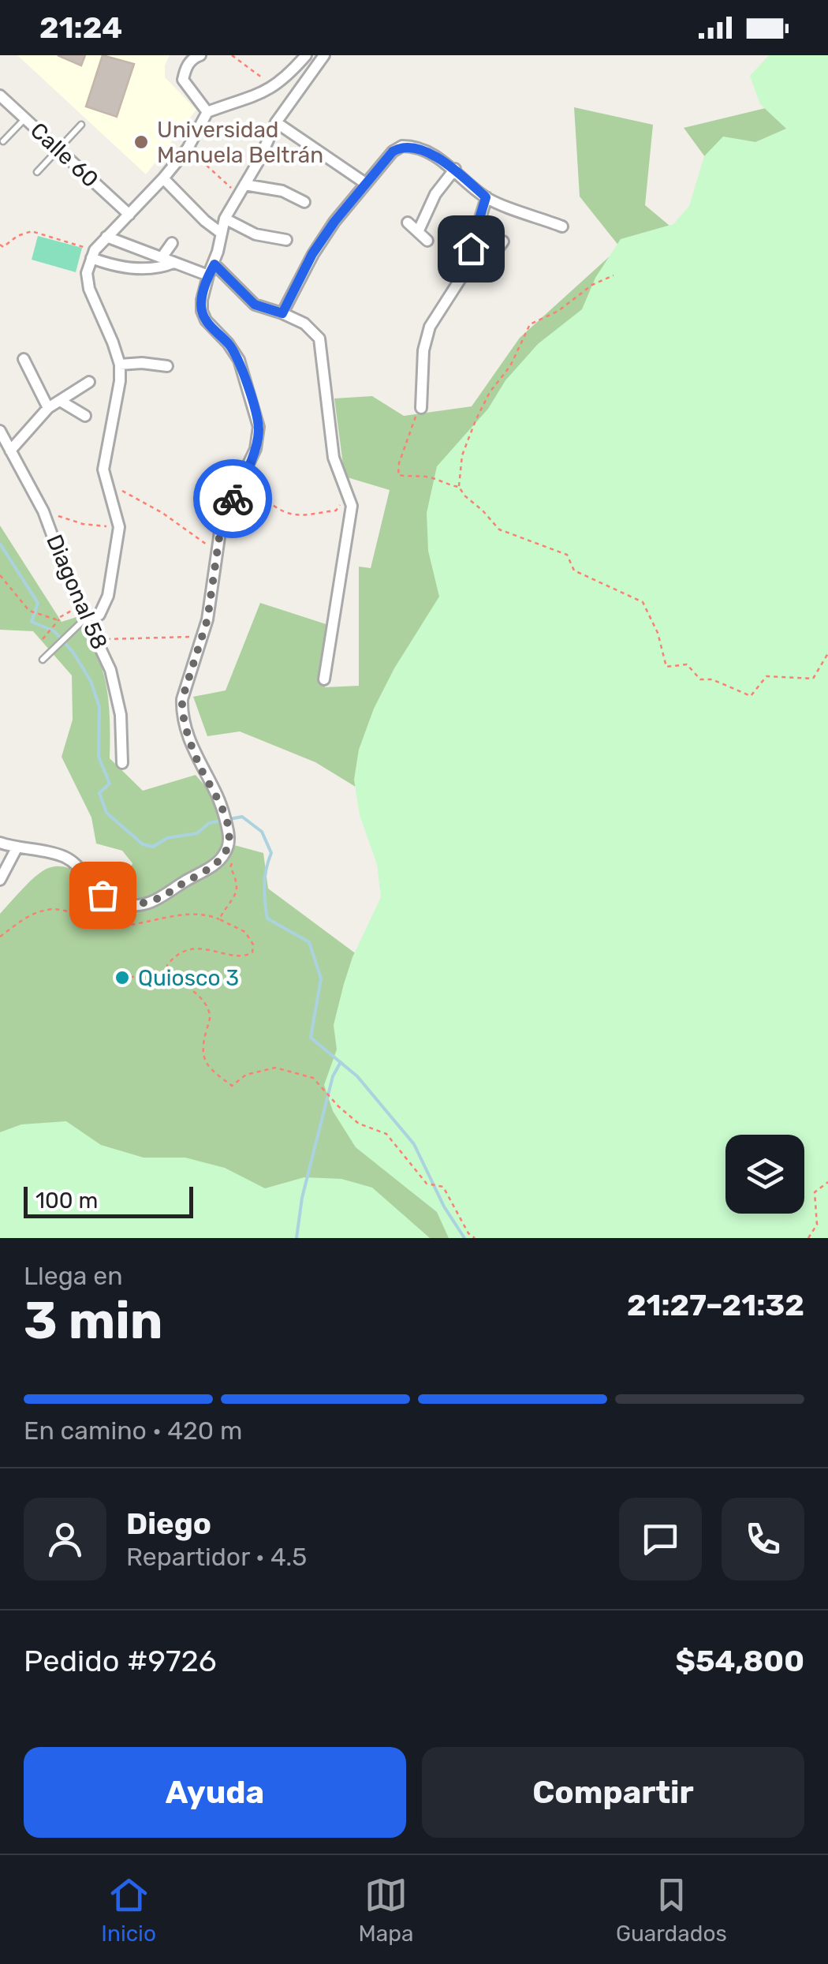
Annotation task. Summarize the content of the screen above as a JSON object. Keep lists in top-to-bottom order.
{
  "streets": {
    "street": ["Calle 60", "Diagonal 58"]
  },
  "places": ["Universidad Manuela Beltrán", "Quiosco 3"],
  "scale_bar": "100 m",
  "page": {
    "status": "21:24",
    "scale": "100 m",
    "heading": ["3 min", "Llega en", "21:27–21:32"],
    "panel": [
      "Diego",
      "Repartidor · 4.5",
      "Pedido #9726",
      "$54,800"
    ],
    "bar": "En camino · 420 m",
    "buttons": ["Ayuda", "Compartir"],
    "tabs": ["Inicio", "Mapa", "Guardados"]
  }
}
